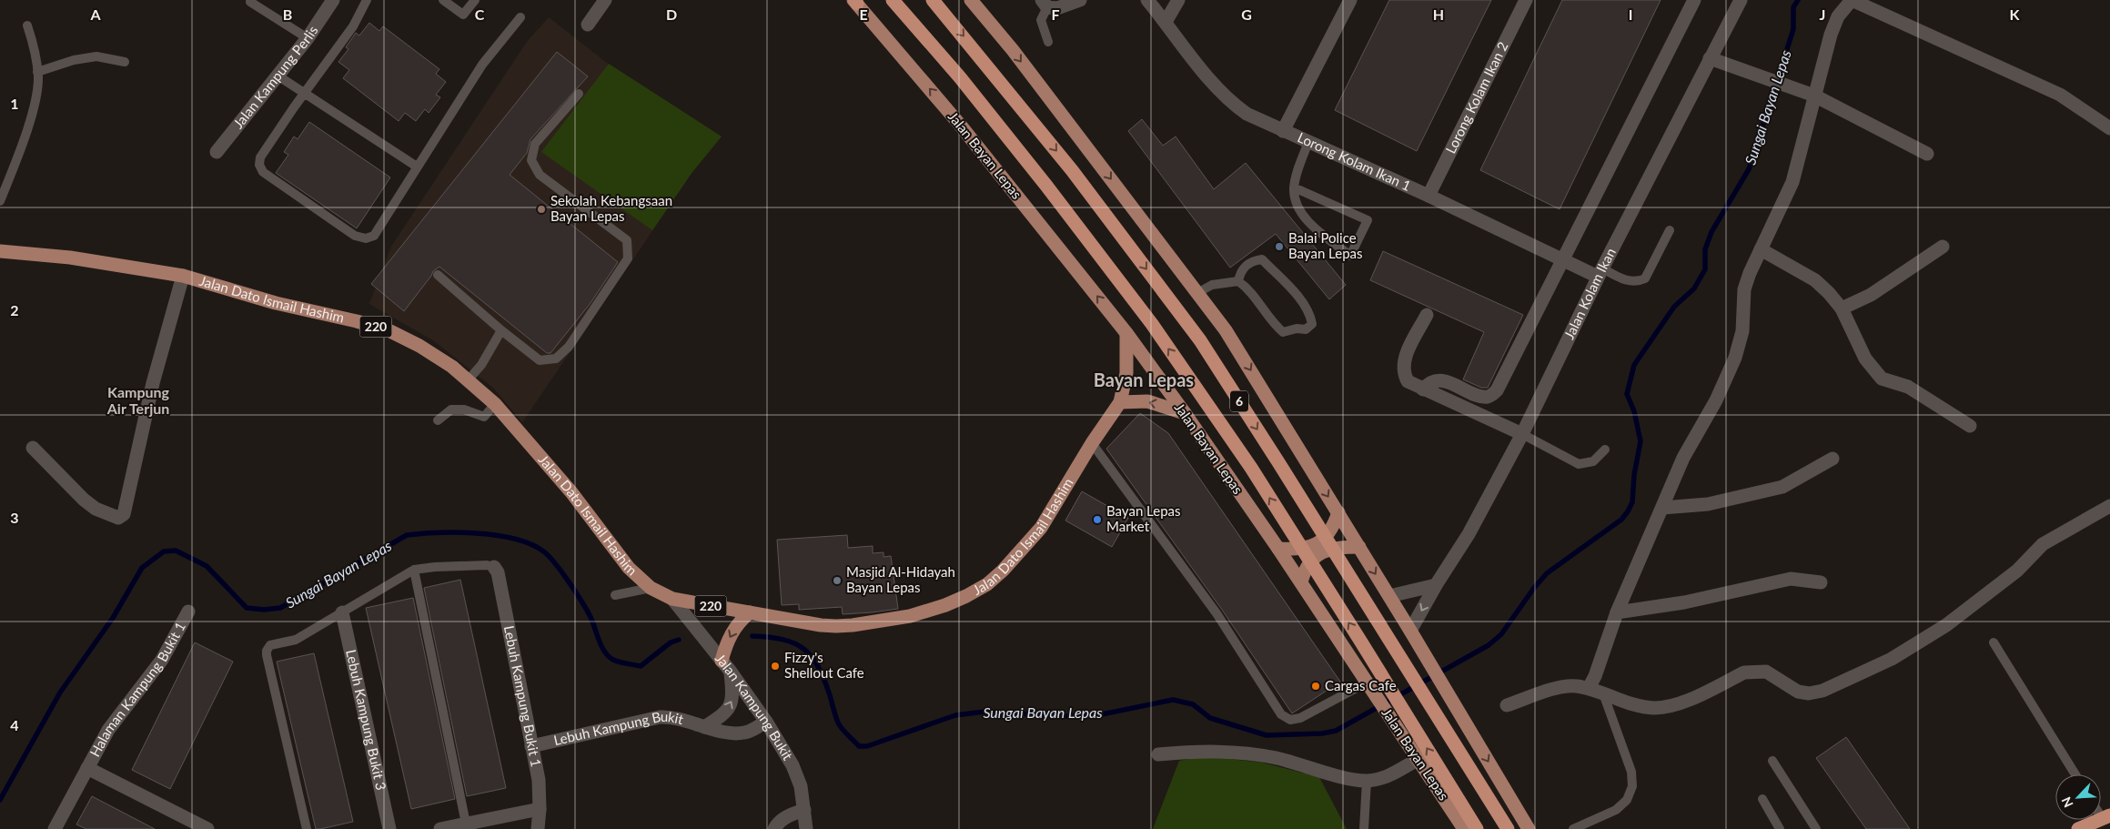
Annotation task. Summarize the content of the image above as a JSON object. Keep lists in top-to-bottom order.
{
  "streets": {
    "highway": ["Jalan Bayan Lepas", "6"],
    "main road": ["Jalan Dato Ismail Hashim", "220"],
    "street": [
      "Jalan Kampung Perlis",
      "Lorong Kolam Ikan 2",
      "Lorong Kolam Ikan 1",
      "Jalan Kolam Ikan",
      "Halaman Kampung Bukit 1",
      "Lebuh Kampung Bukit 1",
      "Jalan Kampung Bukit",
      "Lebuh Kampung Bukit 3",
      "Lebuh Kampung Bukit"
    ]
  },
  "crossings": [
    ["Lorong Kolam Ikan 2", "Lorong Kolam Ikan 1"],
    ["Jalan Bayan Lepas", "Jalan Dato Ismail Hashim"],
    ["Lorong Kolam Ikan 1", "Jalan Kolam Ikan"],
    ["Jalan Dato Ismail Hashim", "Jalan Kampung Bukit"],
    ["Lebuh Kampung Bukit 1", "Lebuh Kampung Bukit"],
    ["Jalan Kampung Bukit", "Lebuh Kampung Bukit"]
  ],
  "districts": ["Bayan Lepas", "Kampung Air Terjun"],
  "water": ["Sungai Bayan Lepas"],
  "places": [
    "Sekolah Kebangsaan Bayan Lepas",
    "Balai Police Bayan Lepas",
    "Bayan Lepas Market",
    "Masjid Al-Hidayah Bayan Lepas",
    "Fizzy's Shellout Cafe",
    "Cargas Cafe"
  ],
  "north": "bottom left",
  "grid": {
    "columns": [
      "A",
      "B",
      "C",
      "D",
      "E",
      "F",
      "G",
      "H",
      "I",
      "J",
      "K"
    ],
    "rows": [
      "1",
      "2",
      "3",
      "4"
    ]
  }
}
